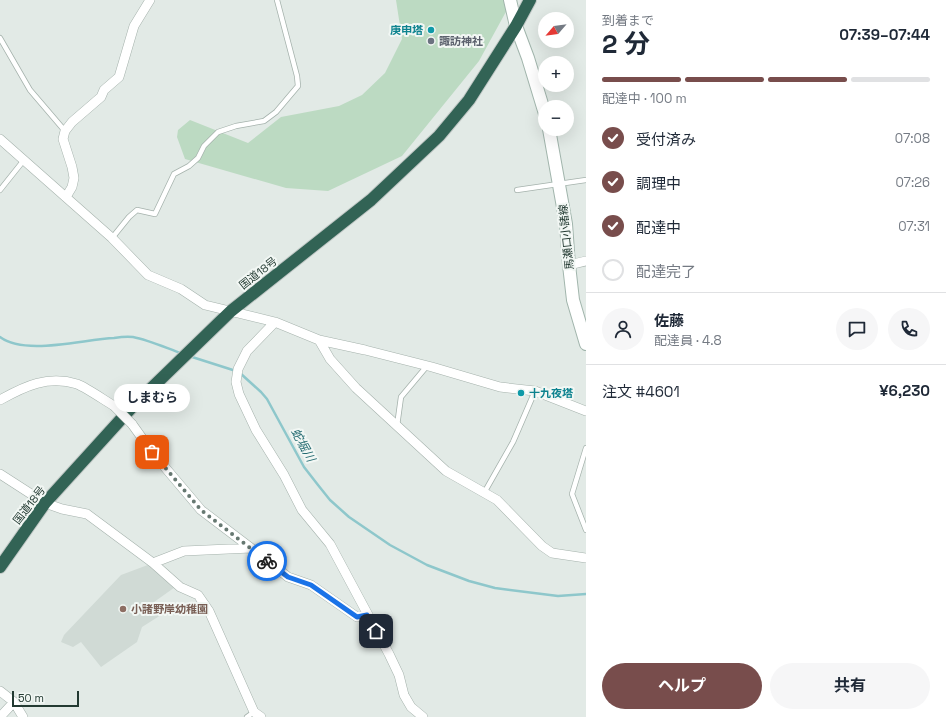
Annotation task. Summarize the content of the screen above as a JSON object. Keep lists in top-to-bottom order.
{
  "streets": {
    "highway": ["国道18号"],
    "main road": ["馬瀬口小諸線"]
  },
  "water": ["蛇堀川"],
  "places": [
    "庚申塔",
    "諏訪神社",
    "十九夜塔",
    "しまむら",
    "小諸野岸幼稚園"
  ],
  "scale_bar": "50 m",
  "north": "bottom left",
  "page": {
    "heading": ["2 分", "到着まで", "07:39–07:44"],
    "panel": [
      "佐藤",
      "配達員 · 4.8",
      "注文 #4601",
      "¥6,230"
    ],
    "map_buttons": ["+", "−"],
    "bar": "配達中 · 100 m",
    "list": [
      ["受付済み", "07:08"],
      ["調理中", "07:26"],
      ["配達中", "07:31"],
      "配達完了"
    ],
    "bubble": "しまむら",
    "buttons": ["ヘルプ", "共有"],
    "scale": "50 m"
  }
}
